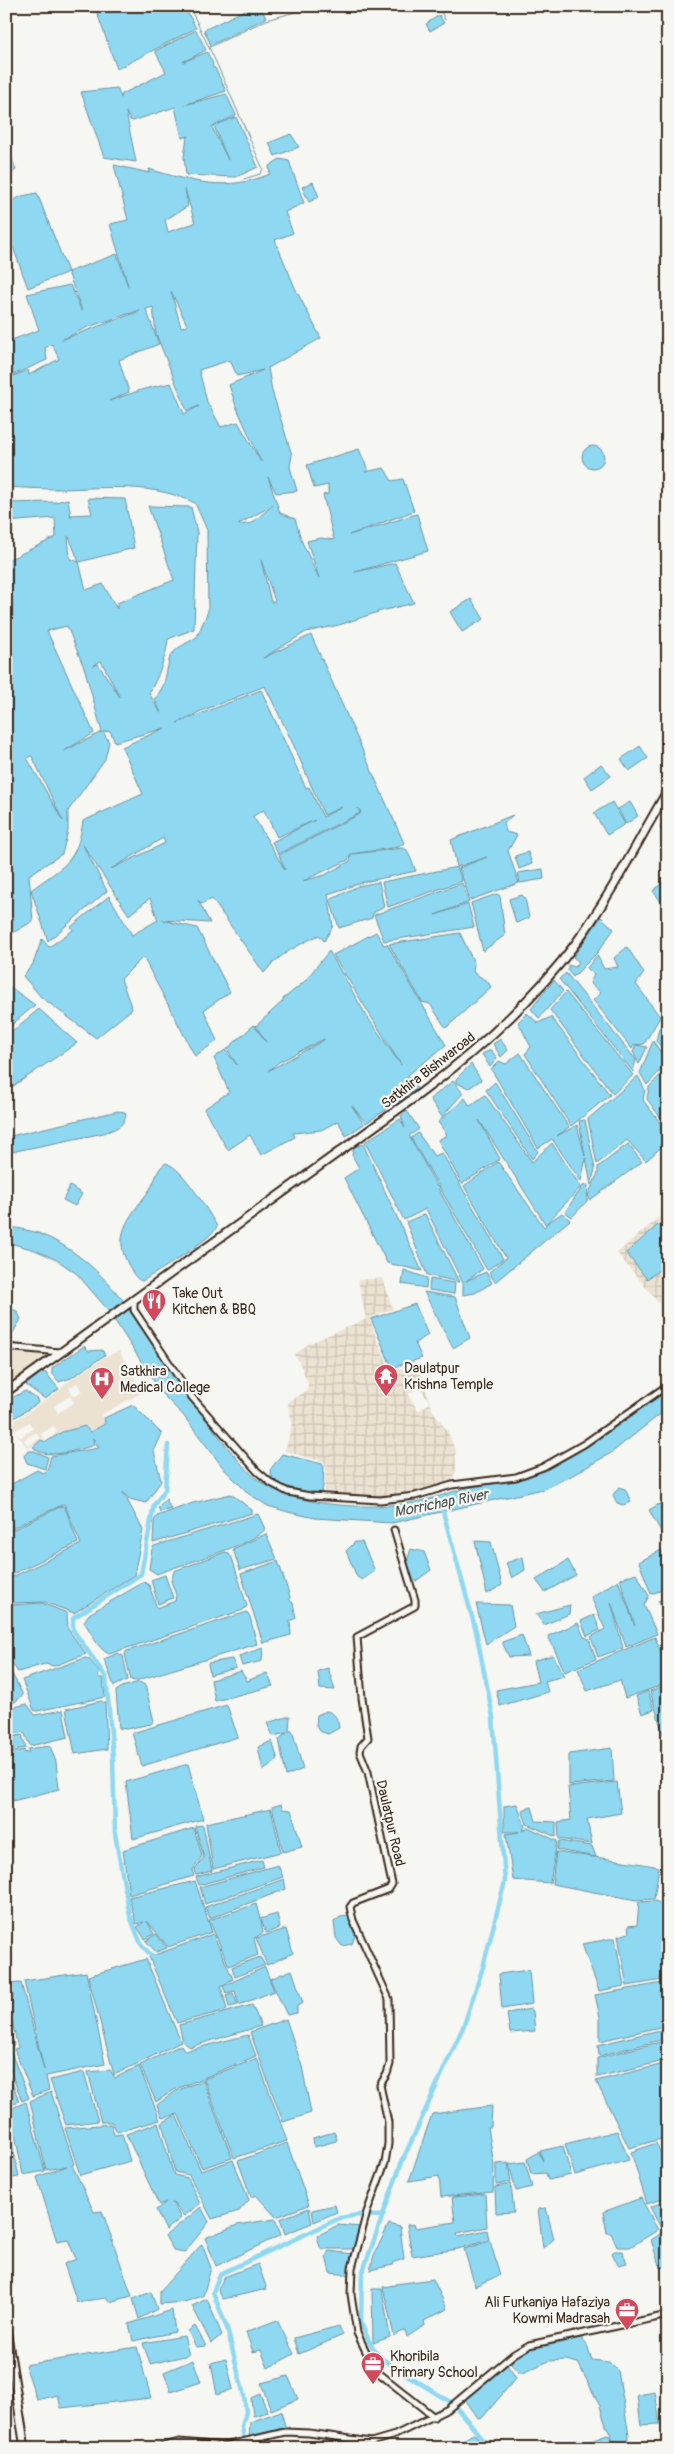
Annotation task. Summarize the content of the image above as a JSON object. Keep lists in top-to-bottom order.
{
  "streets": {
    "highway": ["Satkhira Bishwaroad"],
    "street": ["Daulatpur Road"]
  },
  "water": ["Morrichap River"],
  "places": {
    "restaurant": ["Take Out Kitchen & BBQ"],
    "temple": ["Daulatpur Krishna Temple"],
    "hospital": ["Satkhira Medical College"],
    "office": ["Ali Furkaniya Hafaziya Kowmi Madrasah", "Khoribila Primary School"]
  }
}
